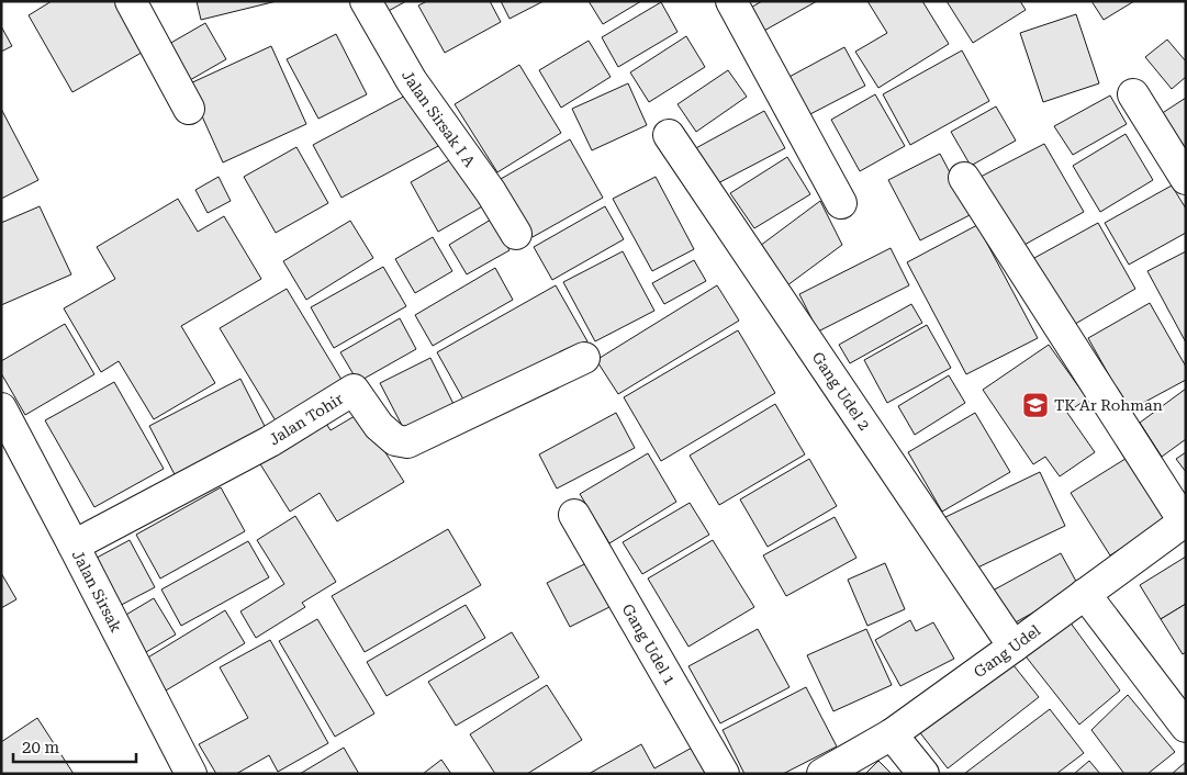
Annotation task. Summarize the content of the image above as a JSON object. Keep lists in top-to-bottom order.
{
  "streets": {
    "street": [
      "Jalan Sirsak I A",
      "Gang Udel 2",
      "Jalan Tohir",
      "Jalan Sirsak",
      "Gang Udel 1",
      "Gang Udel"
    ]
  },
  "crossings": [
    ["Gang Udel 2", "Gang Udel"],
    ["Jalan Tohir", "Jalan Sirsak"]
  ],
  "places": {
    "school or university": ["TK Ar Rohman"]
  },
  "scale_bar": "20 m"
}
